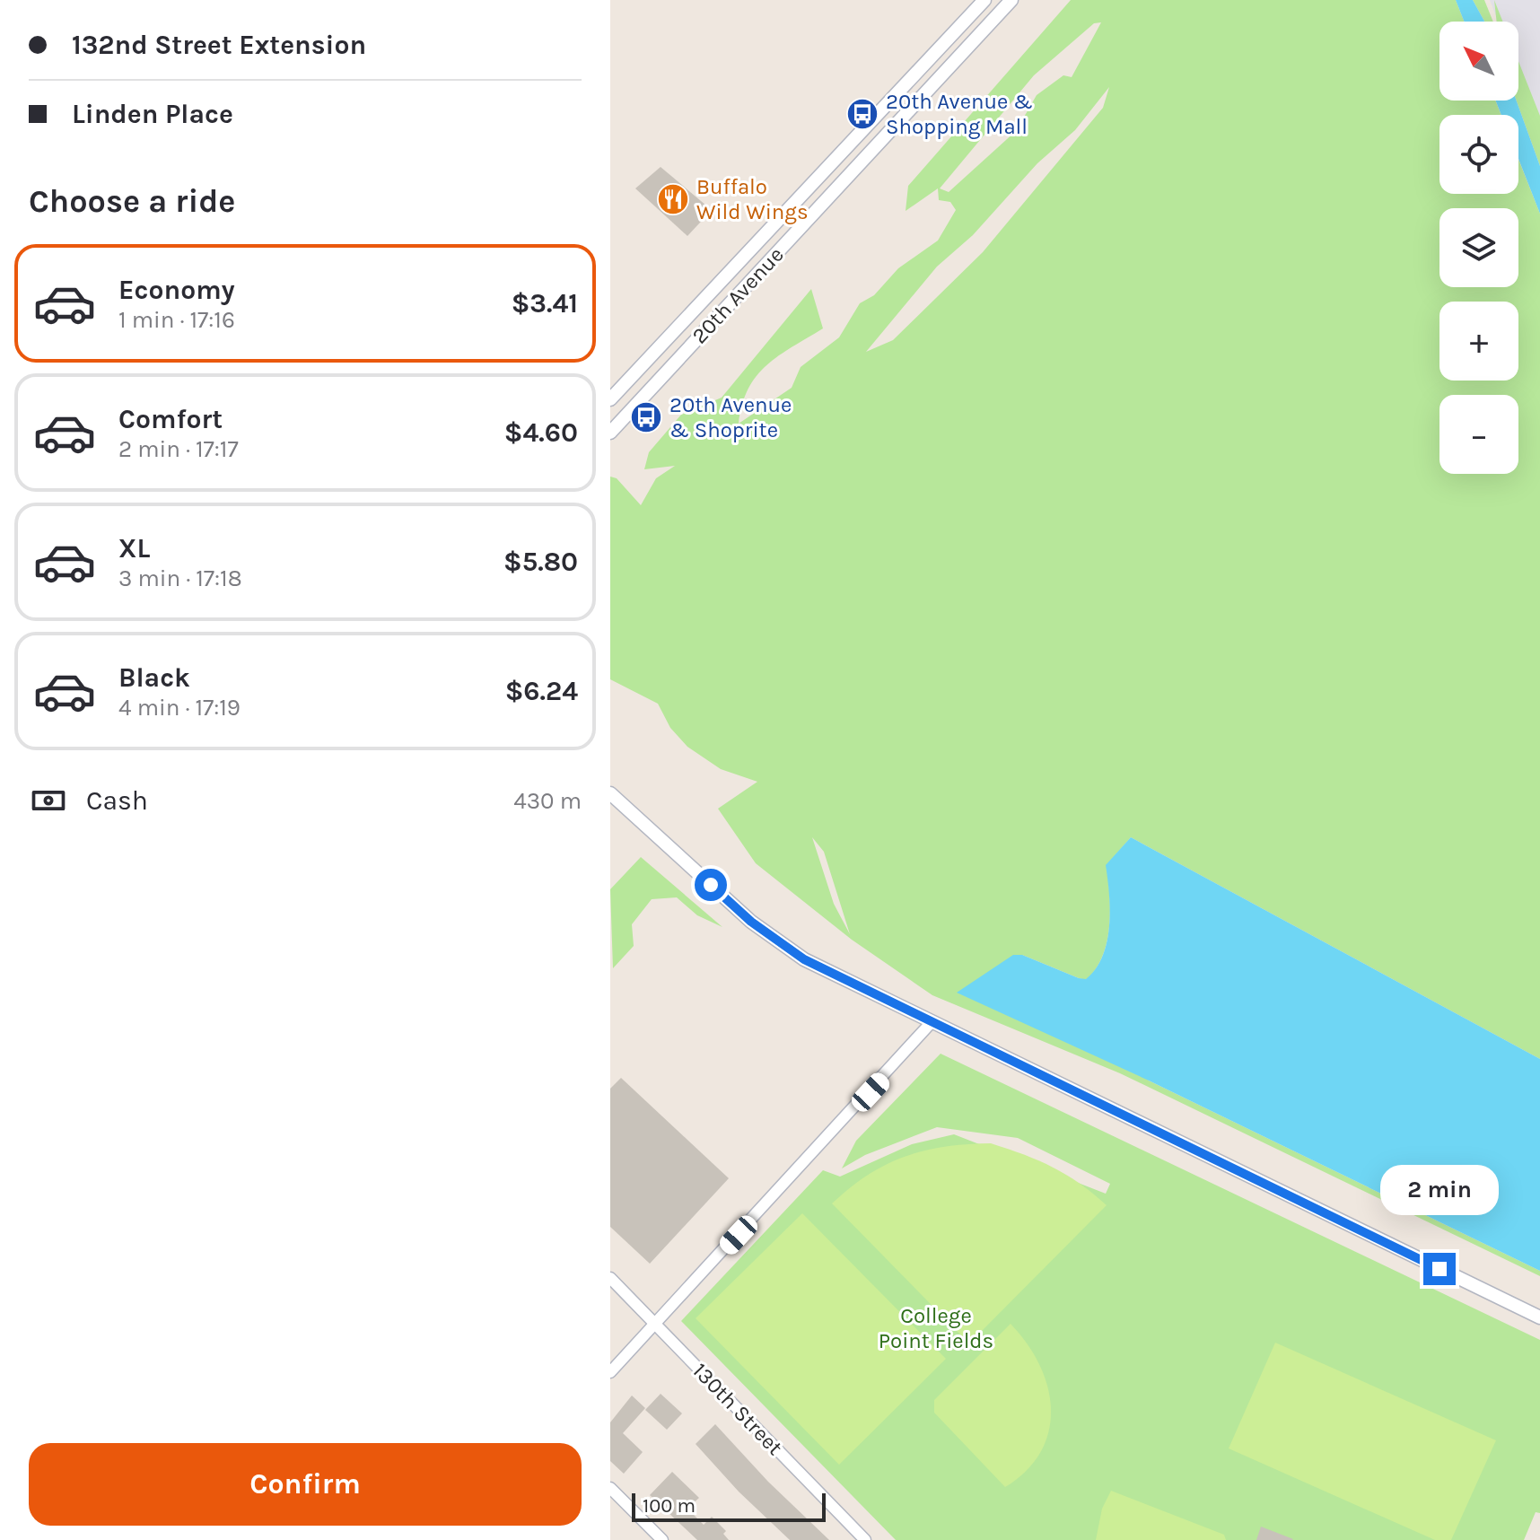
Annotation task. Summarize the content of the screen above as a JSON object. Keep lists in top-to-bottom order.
{
  "streets": {
    "street": ["20th Avenue", "130th Street"]
  },
  "parks": ["College Point Fields"],
  "places": {
    "bus stop": ["20th Avenue & Shopping Mall", "20th Avenue & Shoprite"],
    "restaurant": ["Buffalo Wild Wings"]
  },
  "scale_bar": "100 m",
  "north": "top left",
  "page": {
    "banner": ["132nd Street Extension", "Linden Place"],
    "map_buttons": ["+", "−"],
    "heading": "Choose a ride",
    "list": [
      {
        "name": "Economy",
        "note": "1 min · 17:16",
        "value": "$3.41"
      },
      {
        "name": "Comfort",
        "note": "2 min · 17:17",
        "value": "$4.60"
      },
      {
        "name": "XL",
        "note": "3 min · 17:18",
        "value": "$5.80"
      },
      {
        "name": "Black",
        "note": "4 min · 17:19",
        "value": "$6.24"
      }
    ],
    "pay": ["Cash", "430 m"],
    "bubble": "2 min",
    "buttons": "Confirm",
    "scale": "100 m"
  }
}
